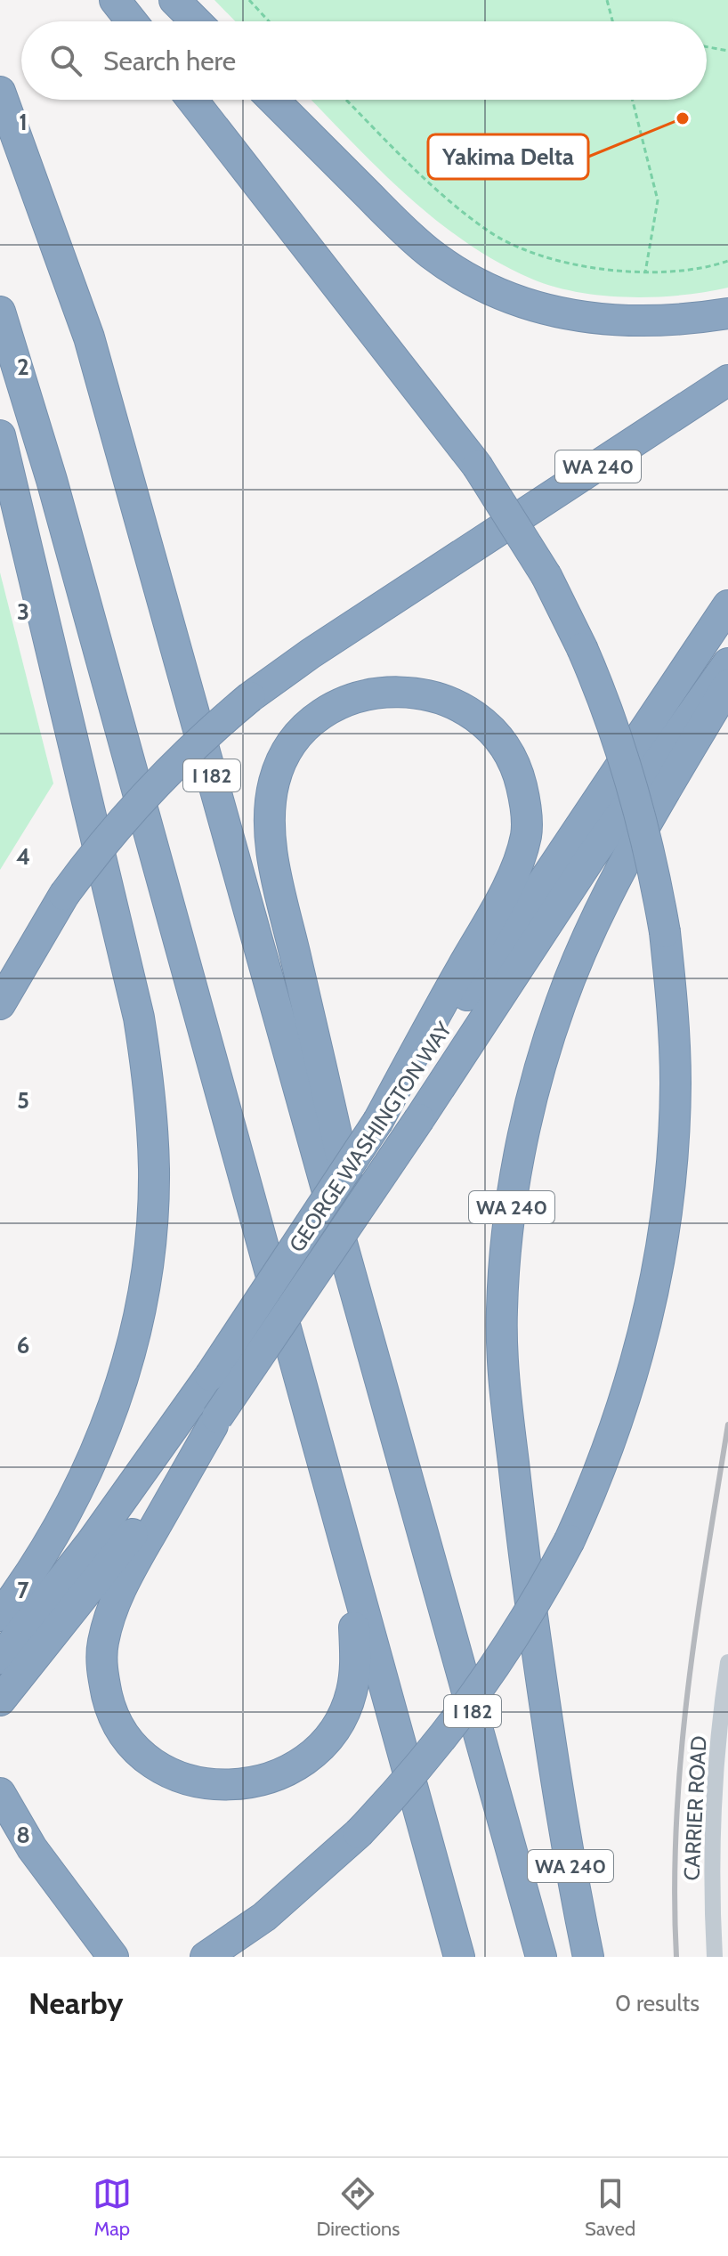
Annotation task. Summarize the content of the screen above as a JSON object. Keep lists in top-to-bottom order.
{
  "streets": {
    "highway": ["WA 240", "I 182", "GEORGE WASHINGTON WAY"],
    "street": ["CARRIER ROAD"]
  },
  "places": ["Yakima Delta"],
  "page": {
    "search": "Search here",
    "heading": ["Nearby", "0 results"],
    "nav": ["Map", "Directions", "Saved"]
  },
  "grid": {
    "rows": [
      "1",
      "2",
      "3",
      "4",
      "5",
      "6",
      "7",
      "8"
    ]
  }
}
